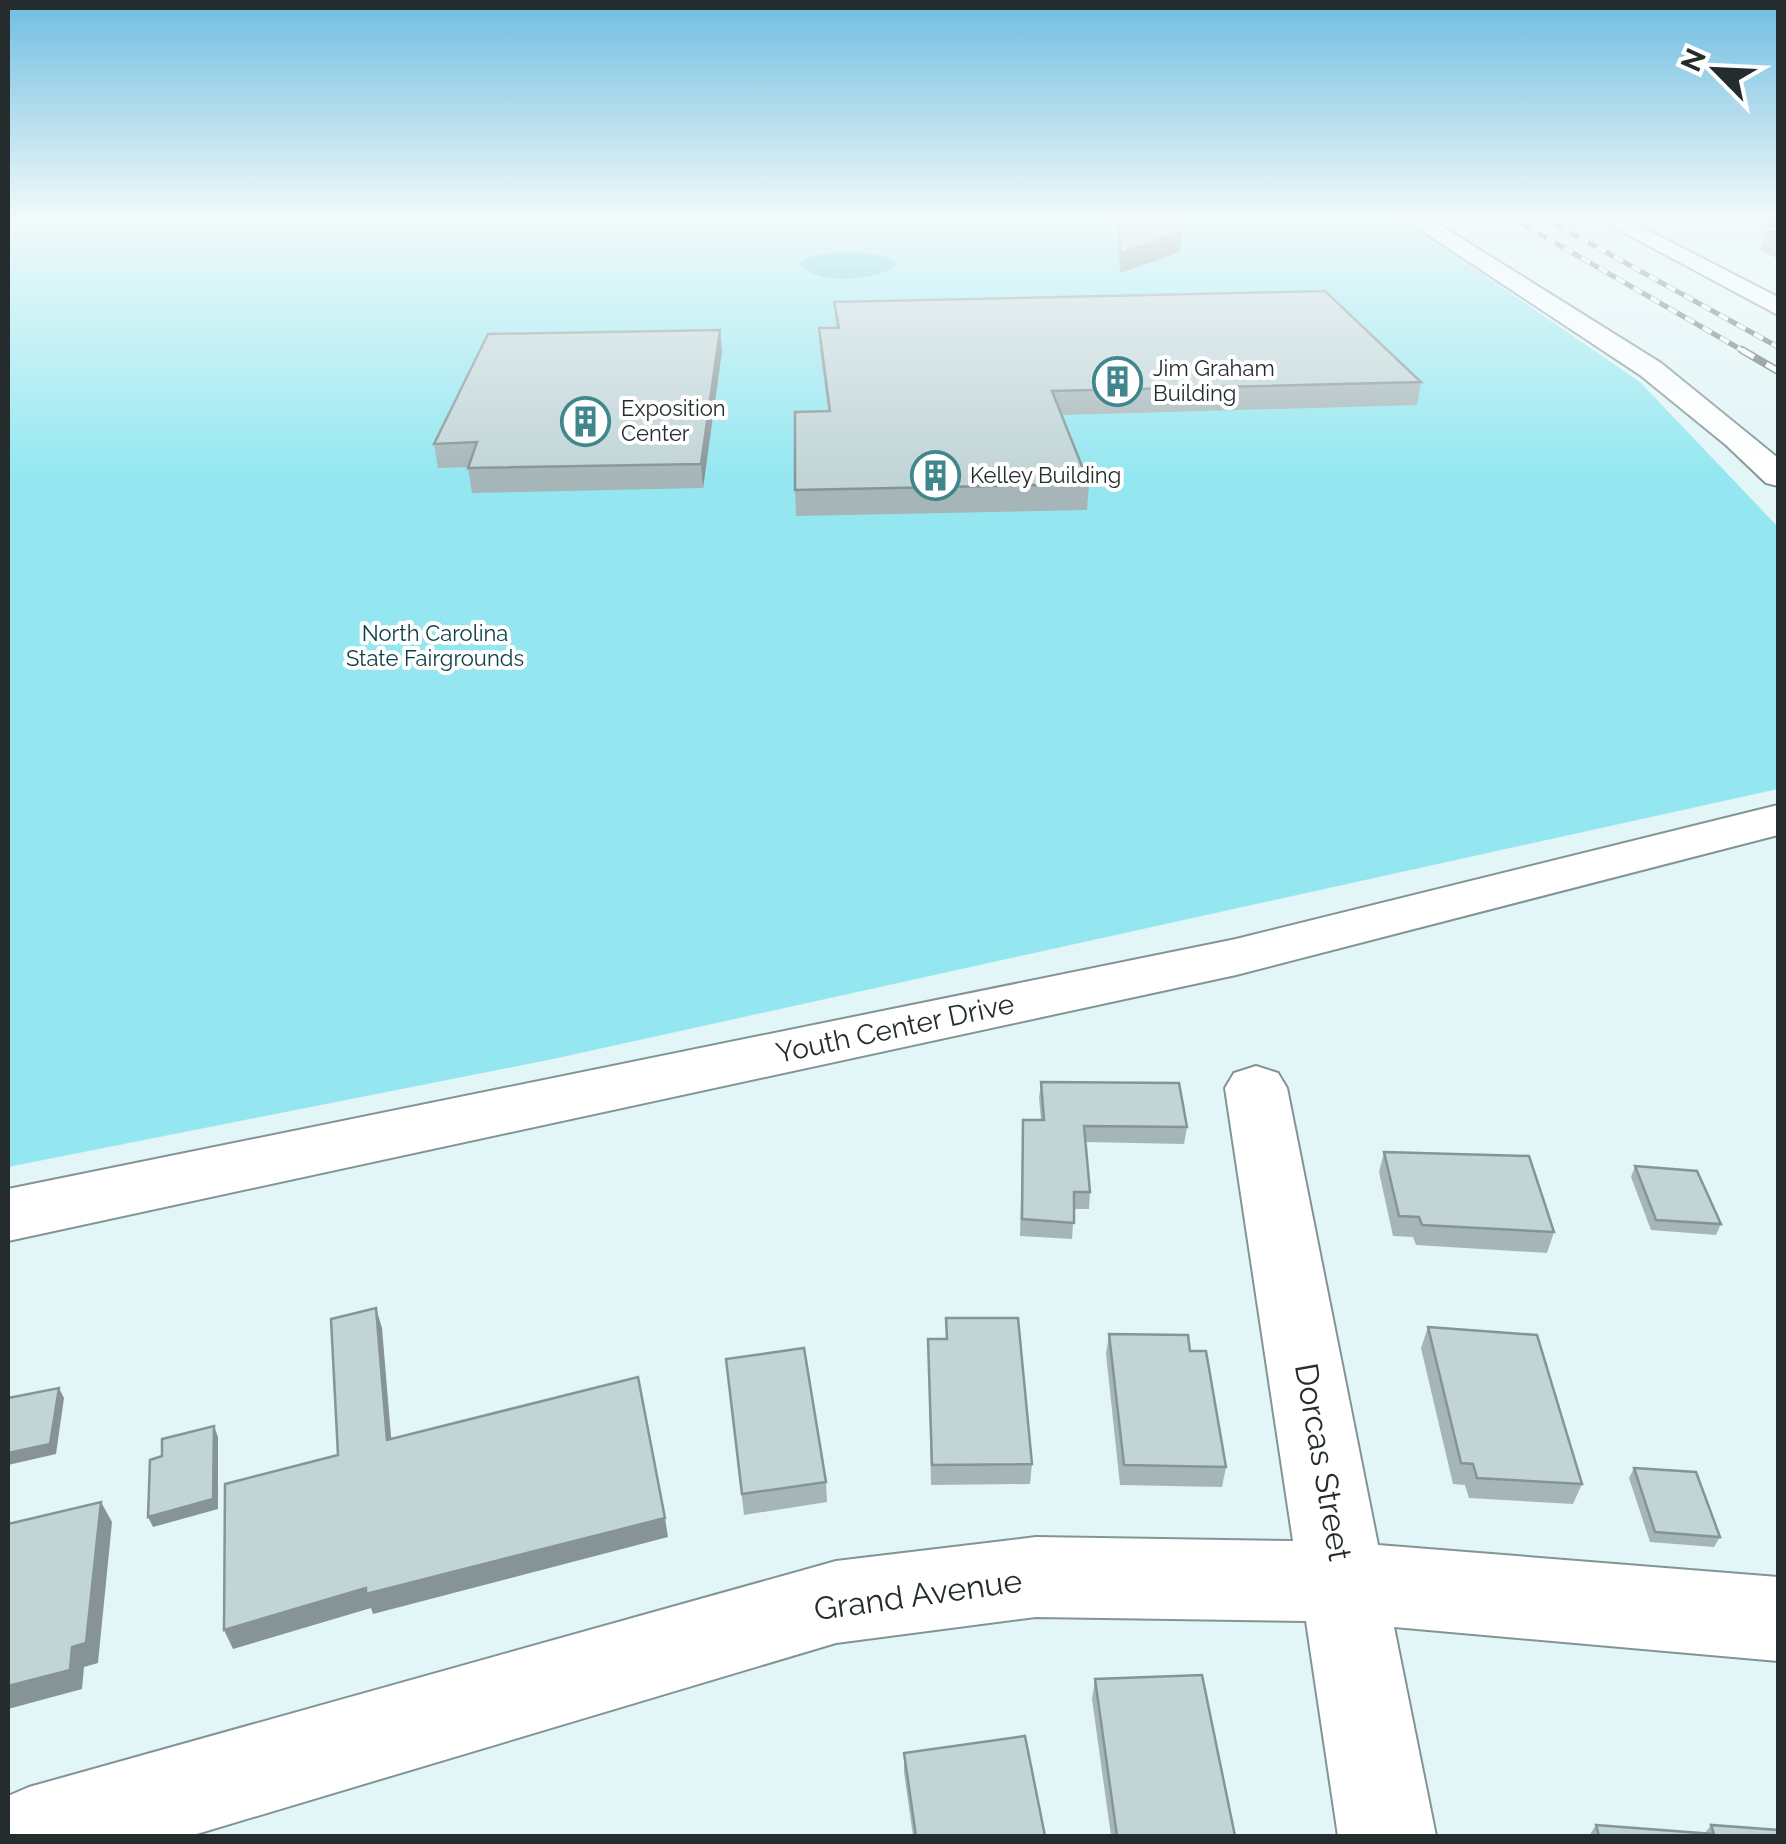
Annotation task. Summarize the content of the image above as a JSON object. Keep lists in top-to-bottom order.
{
  "streets": {
    "street": ["Youth Center Drive", "Dorcas Street", "Grand Avenue"]
  },
  "crossings": [
    ["Dorcas Street", "Grand Avenue"]
  ],
  "parks": ["North Carolina State Fairgrounds"],
  "places": {
    "building": ["Jim Graham Building", "Exposition Center", "Kelley Building"]
  },
  "north": "top left"
}
